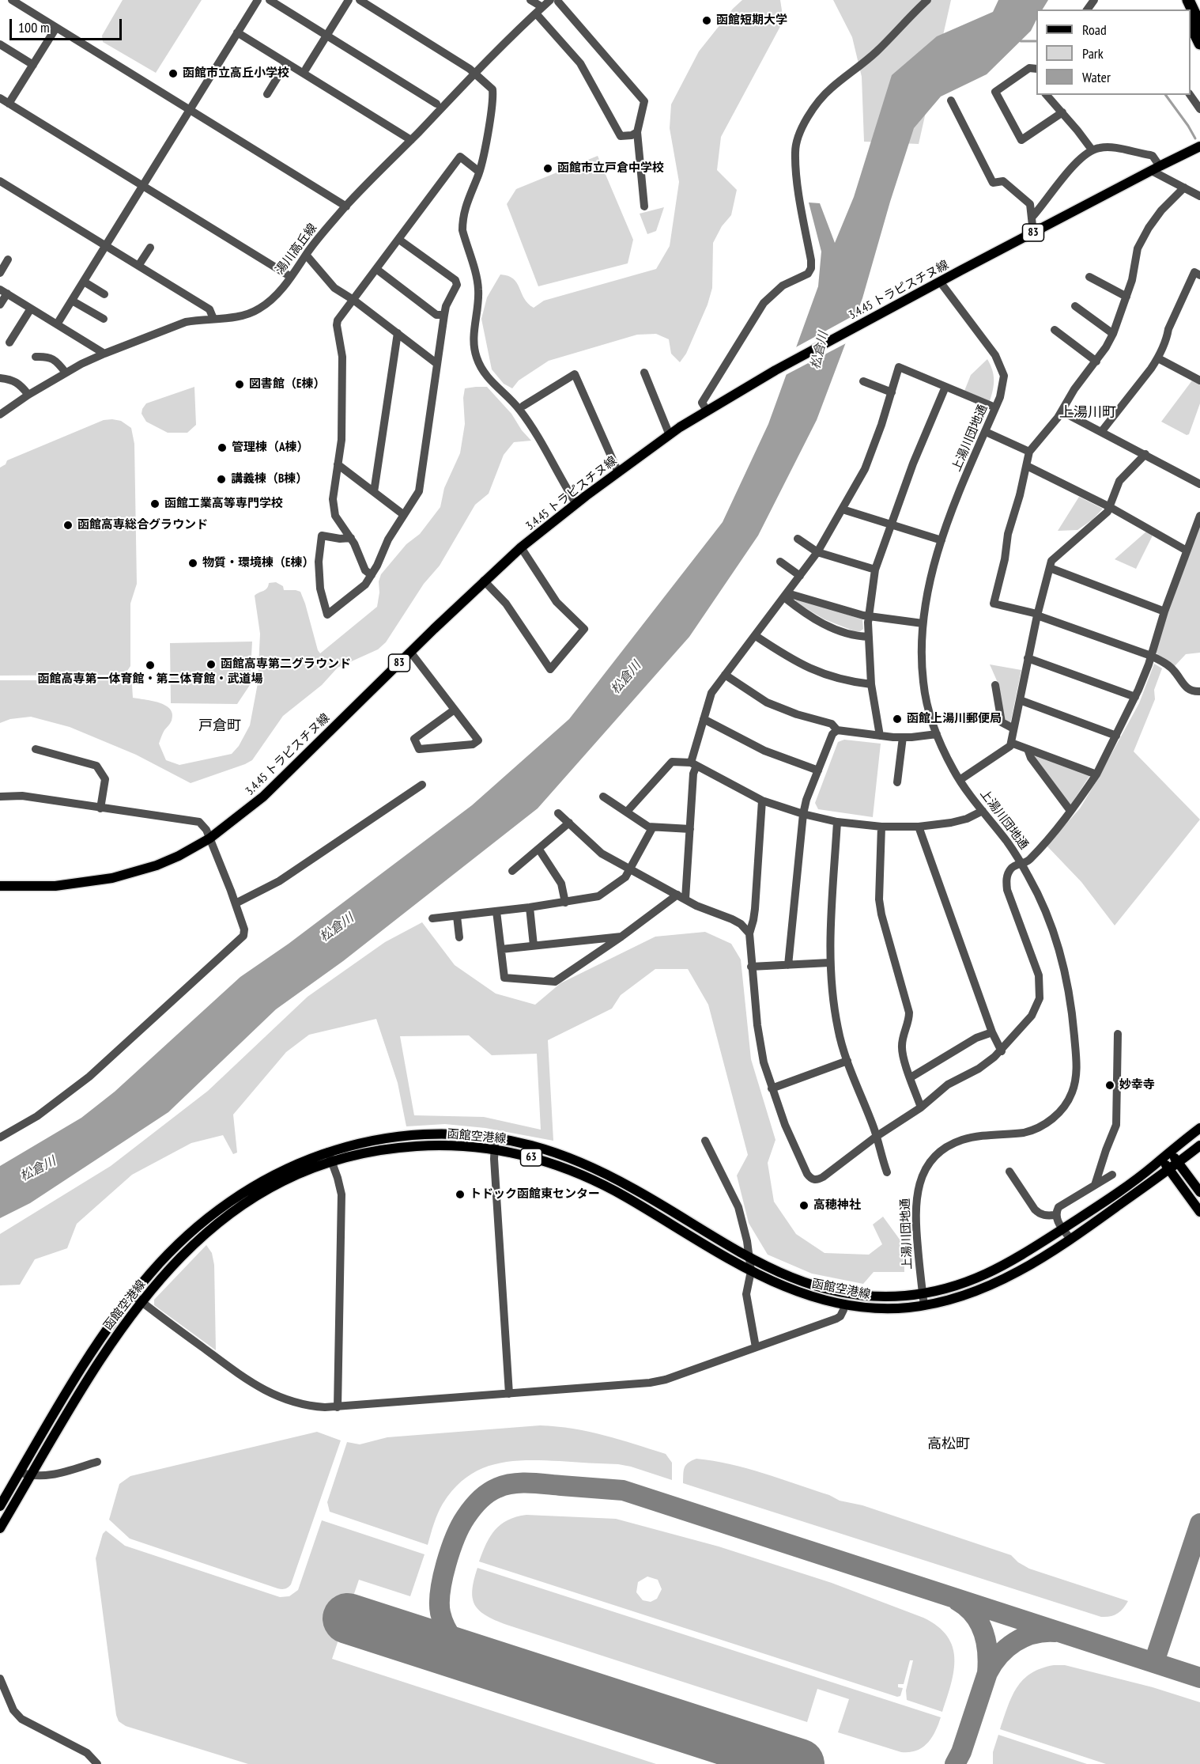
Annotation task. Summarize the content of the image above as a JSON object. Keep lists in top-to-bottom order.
{
  "streets": {
    "main road": [
      "83",
      "3.4.45 トラピスチヌ線",
      "函館空港線",
      "63"
    ],
    "street": ["湯川高丘線", "上湯川団地通"]
  },
  "crossings": [
    ["3.4.45 トラピスチヌ線", "上湯川団地通"],
    ["上湯川団地通", "函館空港線"]
  ],
  "districts": ["上湯川町", "戸倉町", "高松町"],
  "water": ["松倉川"],
  "places": [
    "函館短期大学",
    "函館市立高丘小学校",
    "函館市立戸倉中学校",
    "図書館（E棟）",
    "管理棟（A棟）",
    "講義棟（B棟）",
    "函館工業高等専門学校",
    "函館高専総合グラウンド",
    "物質・環境棟（E棟）",
    "函館高専第二グラウンド",
    "函館高専第一体育館・第二体育館・武道場",
    "函館上湯川郵便局",
    "妙幸寺",
    "トドック函館東センター",
    "高穂神社"
  ],
  "legend": ["Road", "Park", "Water"],
  "scale_bar": "100 m"
}
